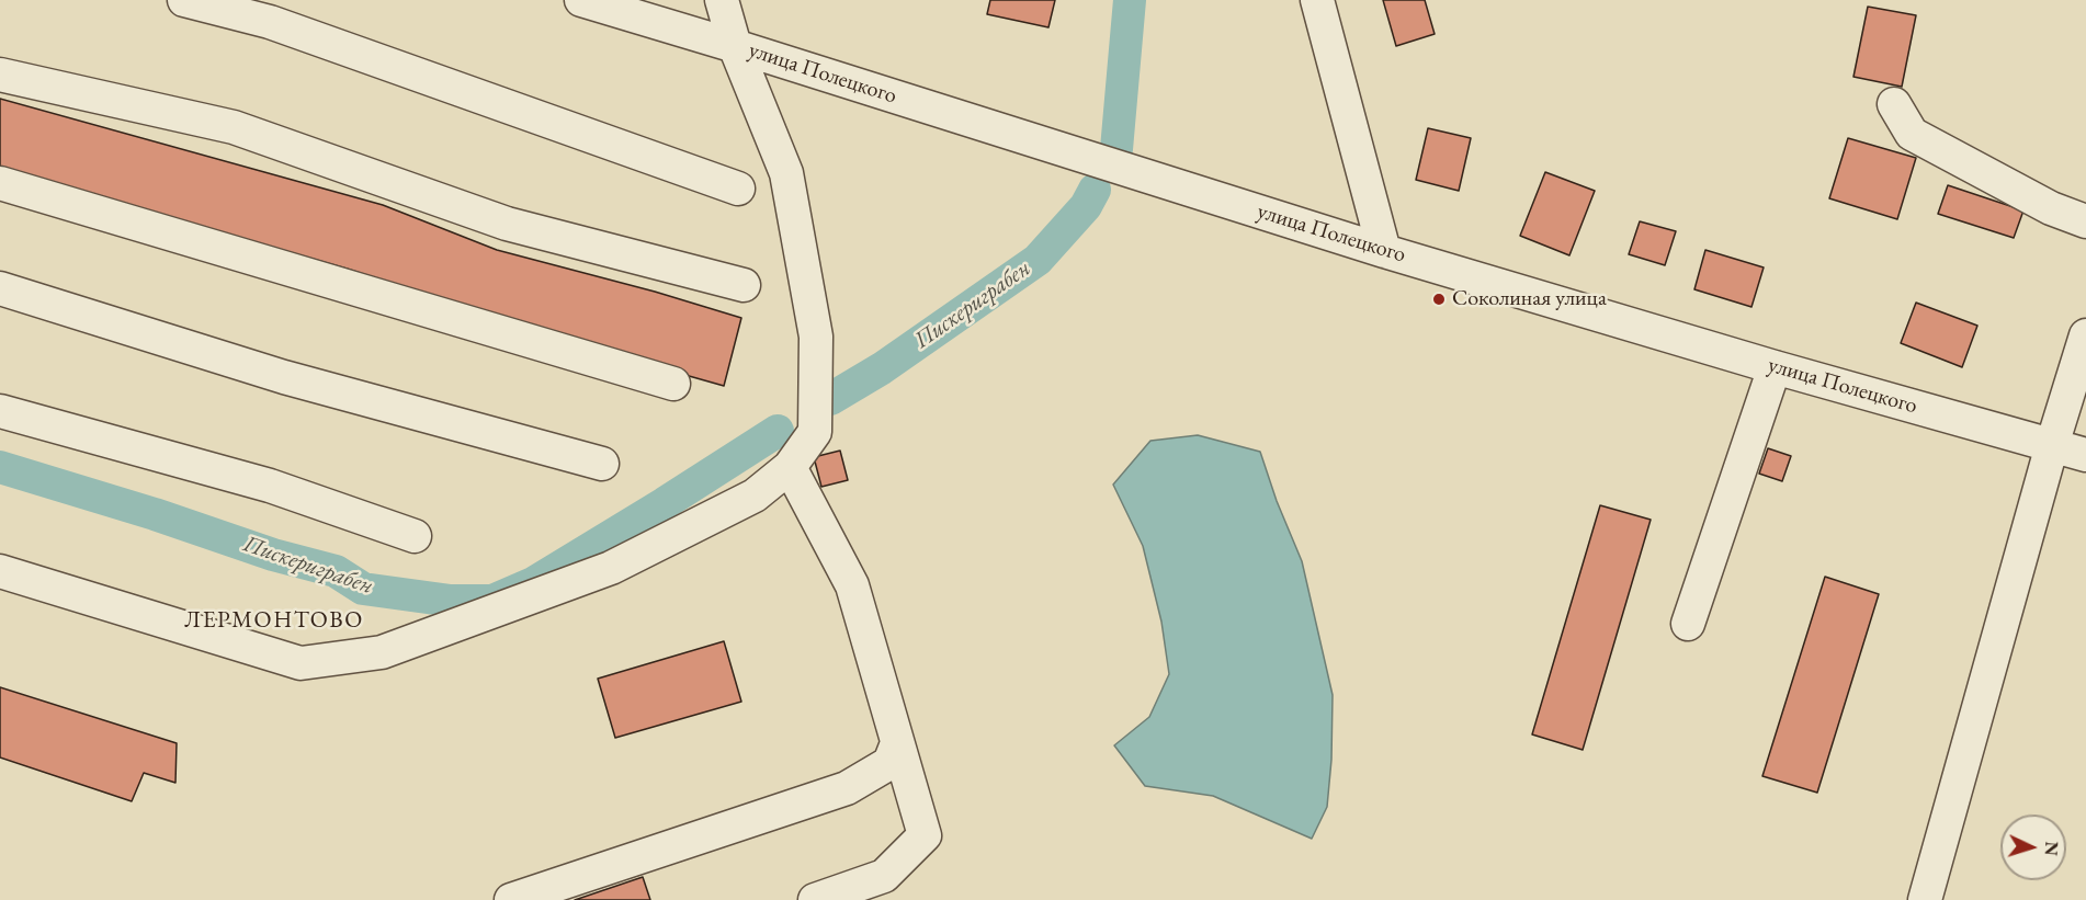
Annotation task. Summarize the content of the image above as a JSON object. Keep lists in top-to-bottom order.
{
  "streets": {
    "street": ["улица Полецкого"]
  },
  "districts": ["ЛЕРМОНТОВО"],
  "water": ["Пискериграбен"],
  "places": ["Соколиная улица"],
  "north": "right"
}
